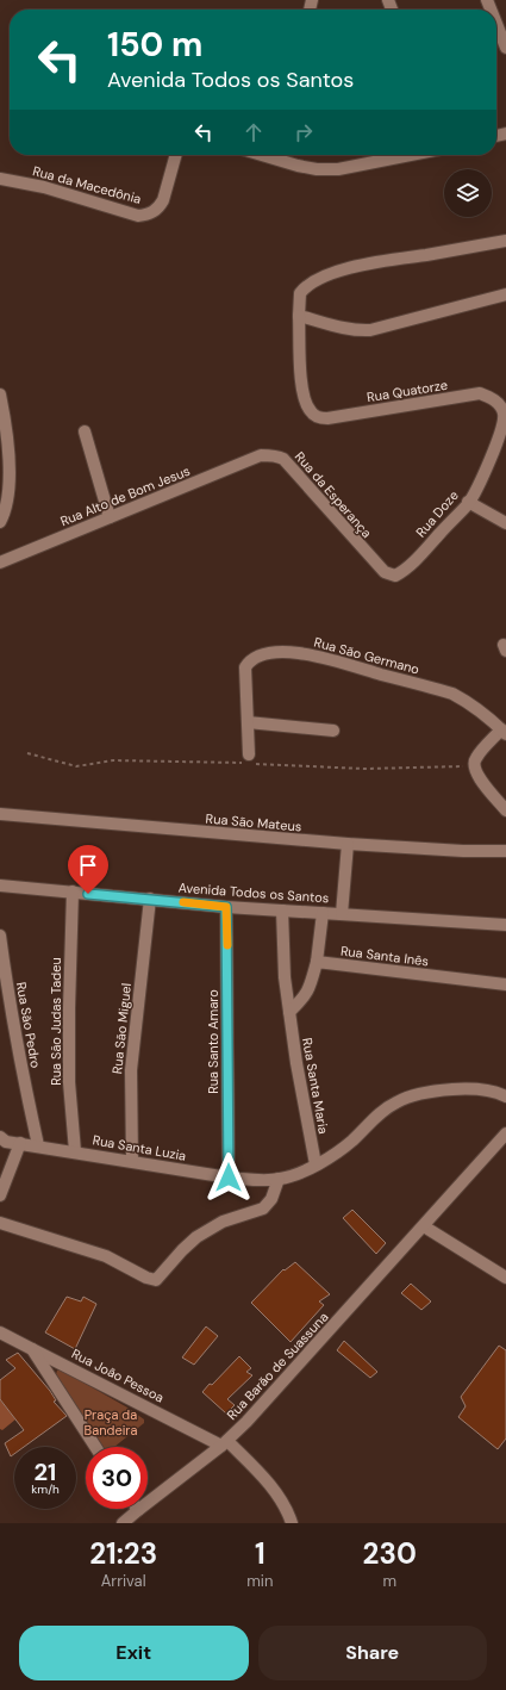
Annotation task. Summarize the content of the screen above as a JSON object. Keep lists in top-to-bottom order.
{
  "streets": {
    "street": [
      "Rua da Macedônia",
      "Rua Quatorze",
      "Rua da Esperança",
      "Rua Alto de Bom Jesus",
      "Rua Doze",
      "Rua São Germano",
      "Rua São Mateus",
      "Avenida Todos os Santos",
      "Rua Santa Inês",
      "Rua São Judas Tadeu",
      "Rua São Pedro",
      "Rua São Miguel",
      "Rua Santo Amaro",
      "Rua Santa Maria",
      "Rua Santa Luzia",
      "Rua Barão de Suassuna",
      "Rua João Pessoa"
    ]
  },
  "crossings": [
    ["Rua Quatorze", "Rua Doze"],
    ["Rua da Esperança", "Rua Alto de Bom Jesus"],
    ["Rua da Esperança", "Rua Doze"],
    ["Avenida Todos os Santos", "Rua São Judas Tadeu"],
    ["Avenida Todos os Santos", "Rua São Miguel"],
    ["Avenida Todos os Santos", "Rua Santo Amaro"],
    ["Avenida Todos os Santos", "Rua Santa Maria"],
    ["Rua São Judas Tadeu", "Rua Santa Luzia"],
    ["Rua São Pedro", "Rua Santa Luzia"],
    ["Rua São Miguel", "Rua Santa Luzia"],
    ["Rua Santo Amaro", "Rua Santa Luzia"],
    ["Rua Santa Maria", "Rua Santa Luzia"],
    ["Rua Barão de Suassuna", "Rua João Pessoa"]
  ],
  "parks": ["Praça da Bandeira"],
  "page": {
    "turn": ["150 m", "Avenida Todos os Santos"],
    "speed": "21 km/h",
    "limit": "30",
    "eta": [
      "21:23",
      "Arrival",
      "1",
      "min",
      "230",
      "m"
    ],
    "buttons": ["Exit", "Share"]
  }
}
